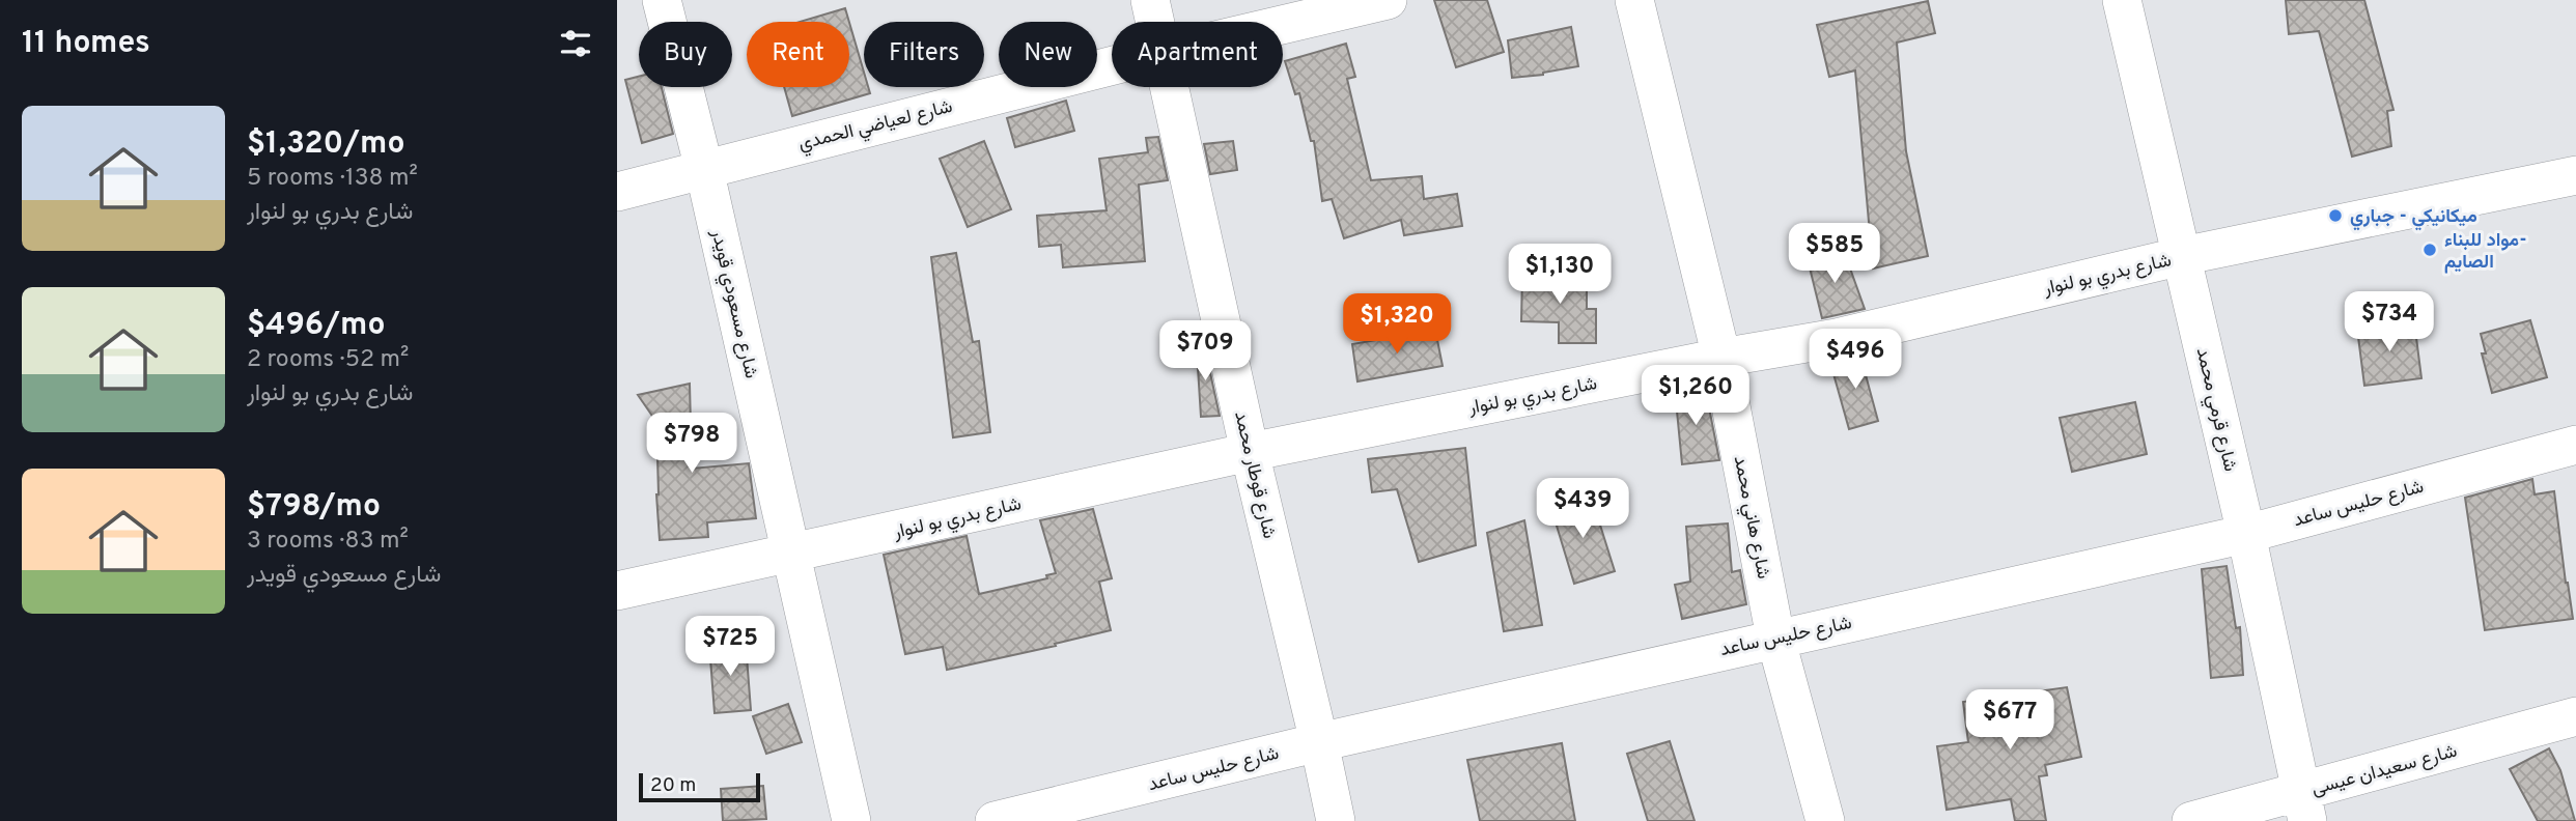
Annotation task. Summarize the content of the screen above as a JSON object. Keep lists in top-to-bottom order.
{
  "streets": {
    "street": [
      "شارع لعياضي الحمدي",
      "شارع بدري بو لنوار",
      "شارع مسعودي قويدر",
      "شارع قرمي محمد",
      "شارع قوطار محمد",
      "شارع حليس ساعد",
      "شارع هاني محمد",
      "شارع سعيدان عيسى"
    ]
  },
  "crossings": [
    ["شارع لعياضي الحمدي", "شارع مسعودي قويدر"],
    ["شارع بدري بو لنوار", "شارع مسعودي قويدر"],
    ["شارع بدري بو لنوار", "شارع قرمي محمد"],
    ["شارع بدري بو لنوار", "شارع قوطار محمد"],
    ["شارع بدري بو لنوار", "شارع هاني محمد"],
    ["شارع قرمي محمد", "شارع حليس ساعد"],
    ["شارع قرمي محمد", "شارع سعيدان عيسى"],
    ["شارع قوطار محمد", "شارع حليس ساعد"],
    ["شارع حليس ساعد", "شارع هاني محمد"]
  ],
  "places": ["ميكانيكي - جباري", "مواد للبناء- الصايم"],
  "scale_bar": "20 m",
  "page": {
    "heading": "11 homes",
    "chip": [
      "Buy",
      "Rent",
      "Filters",
      "New",
      "Apartment"
    ],
    "list": [
      {
        "name": "$1,320/mo",
        "note": "5 rooms · 138 m² · شارع بدري بو لنوار"
      },
      {
        "name": "$496/mo",
        "note": "2 rooms · 52 m² · شارع بدري بو لنوار"
      },
      {
        "name": "$798/mo",
        "note": "3 rooms · 83 m² · شارع مسعودي قويدر"
      }
    ],
    "price": [
      "$585",
      "$1,130",
      "$734",
      "$1,320",
      "$709",
      "$496",
      "$1,260",
      "$798",
      "$439",
      "$725",
      "$677"
    ],
    "scale": "20 m"
  }
}
